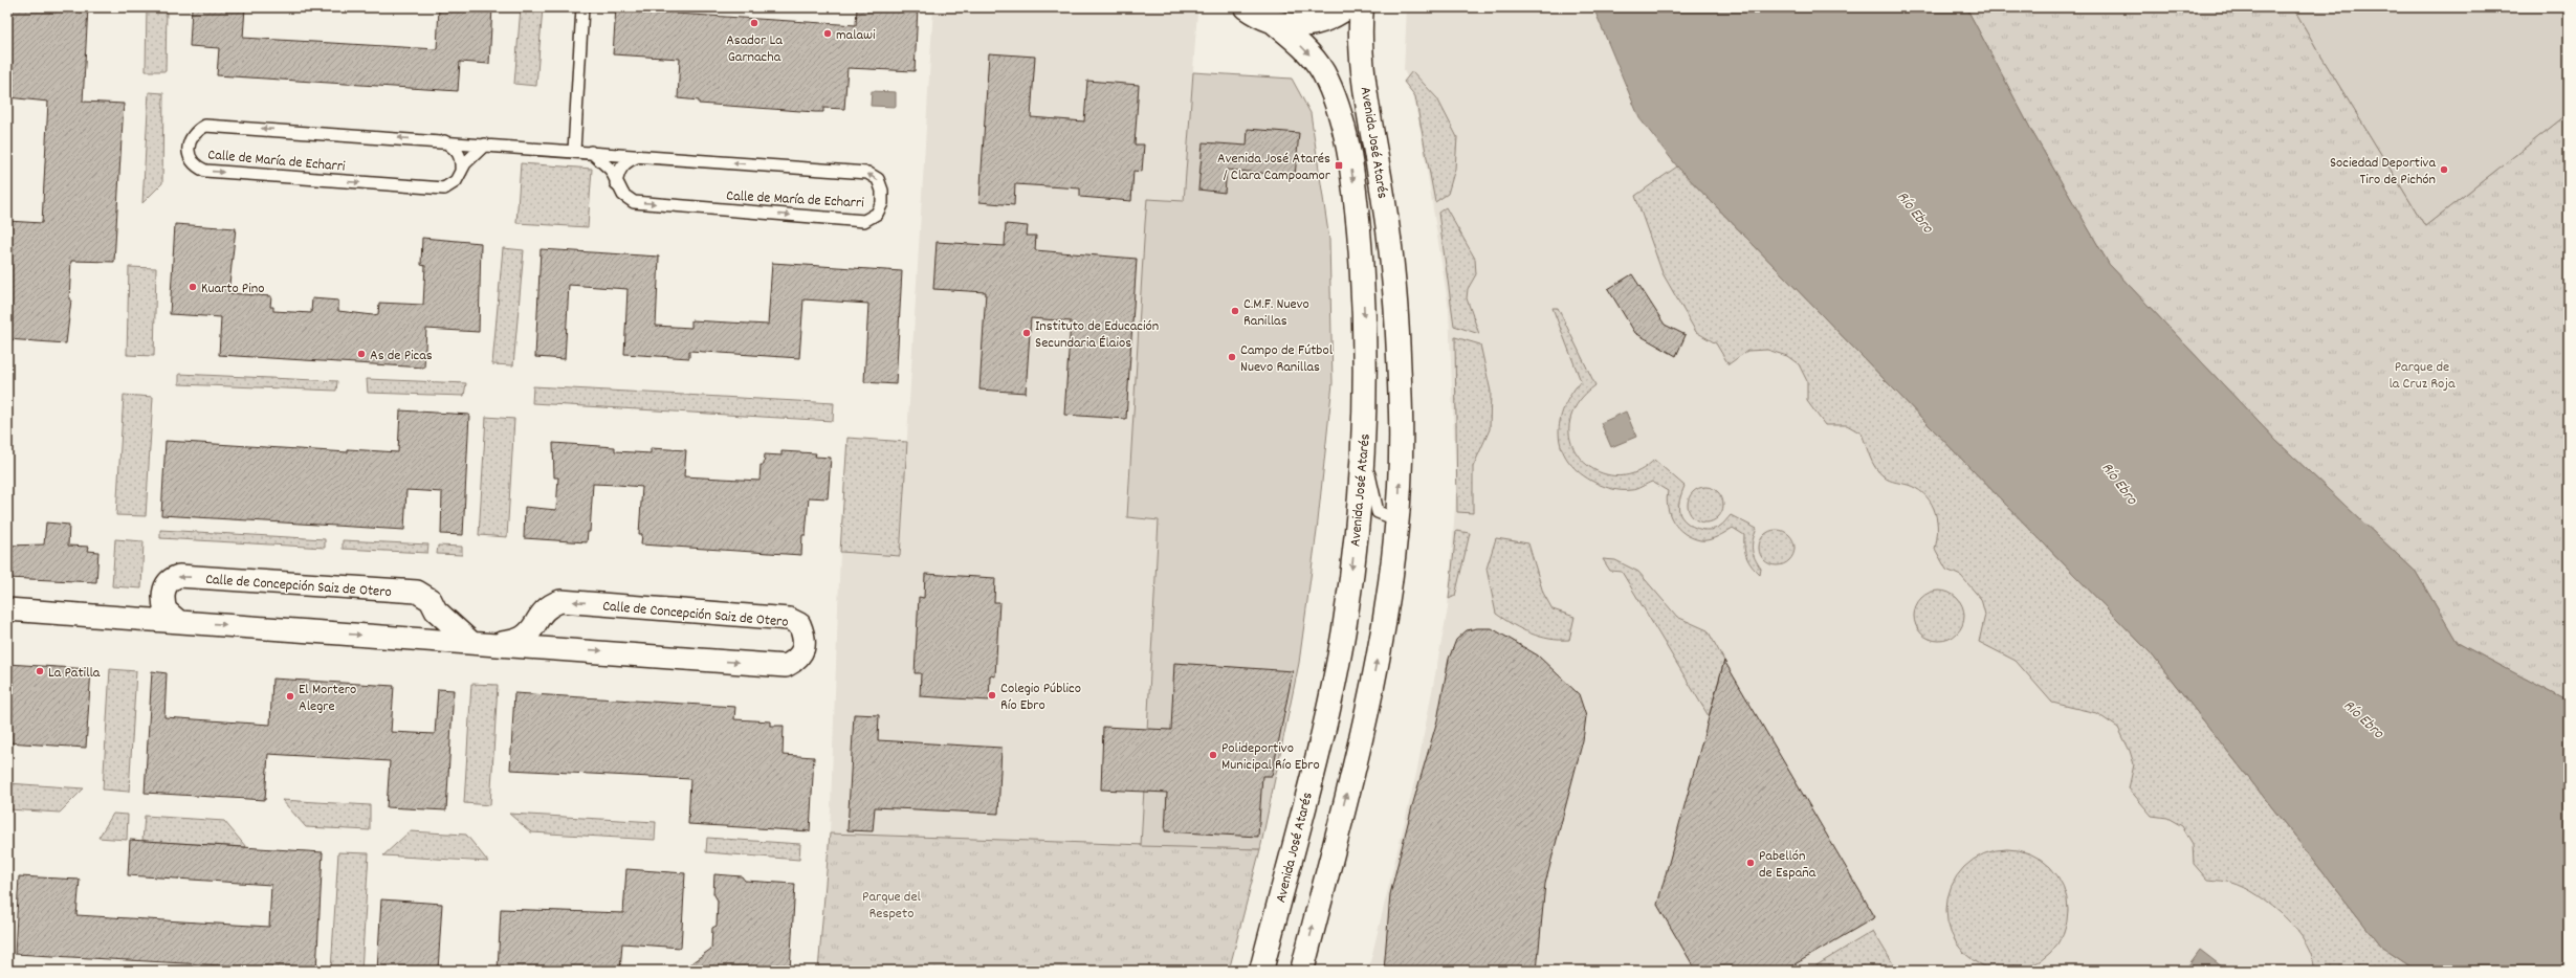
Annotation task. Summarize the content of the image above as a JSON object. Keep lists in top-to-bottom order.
{
  "streets": {
    "main road": ["Avenida José Atarés"],
    "street": ["Calle de Concepción Saiz de Otero"],
    "lane": ["Calle de María de Echarri"]
  },
  "water": ["Río Ebro"],
  "parks": ["Parque de la Cruz Roja", "Parque del Respeto"],
  "places": {
    "other": [
      "Asador La Garnacha",
      "malawi",
      "Sociedad Deportiva Tiro de Pichón",
      "Kuarto Pino",
      "C.M.F. Nuevo Ranillas",
      "Instituto de Educación Secundaria Élaios",
      "As de Picas",
      "Campo de Fútbol Nuevo Ranillas",
      "La Patilla",
      "Colegio Público Río Ebro",
      "El Mortero Alegre",
      "Polideportivo Municipal Río Ebro",
      "Pabellón de España"
    ],
    "transit": ["Avenida José Atarés / Clara Campoamor"]
  }
}
